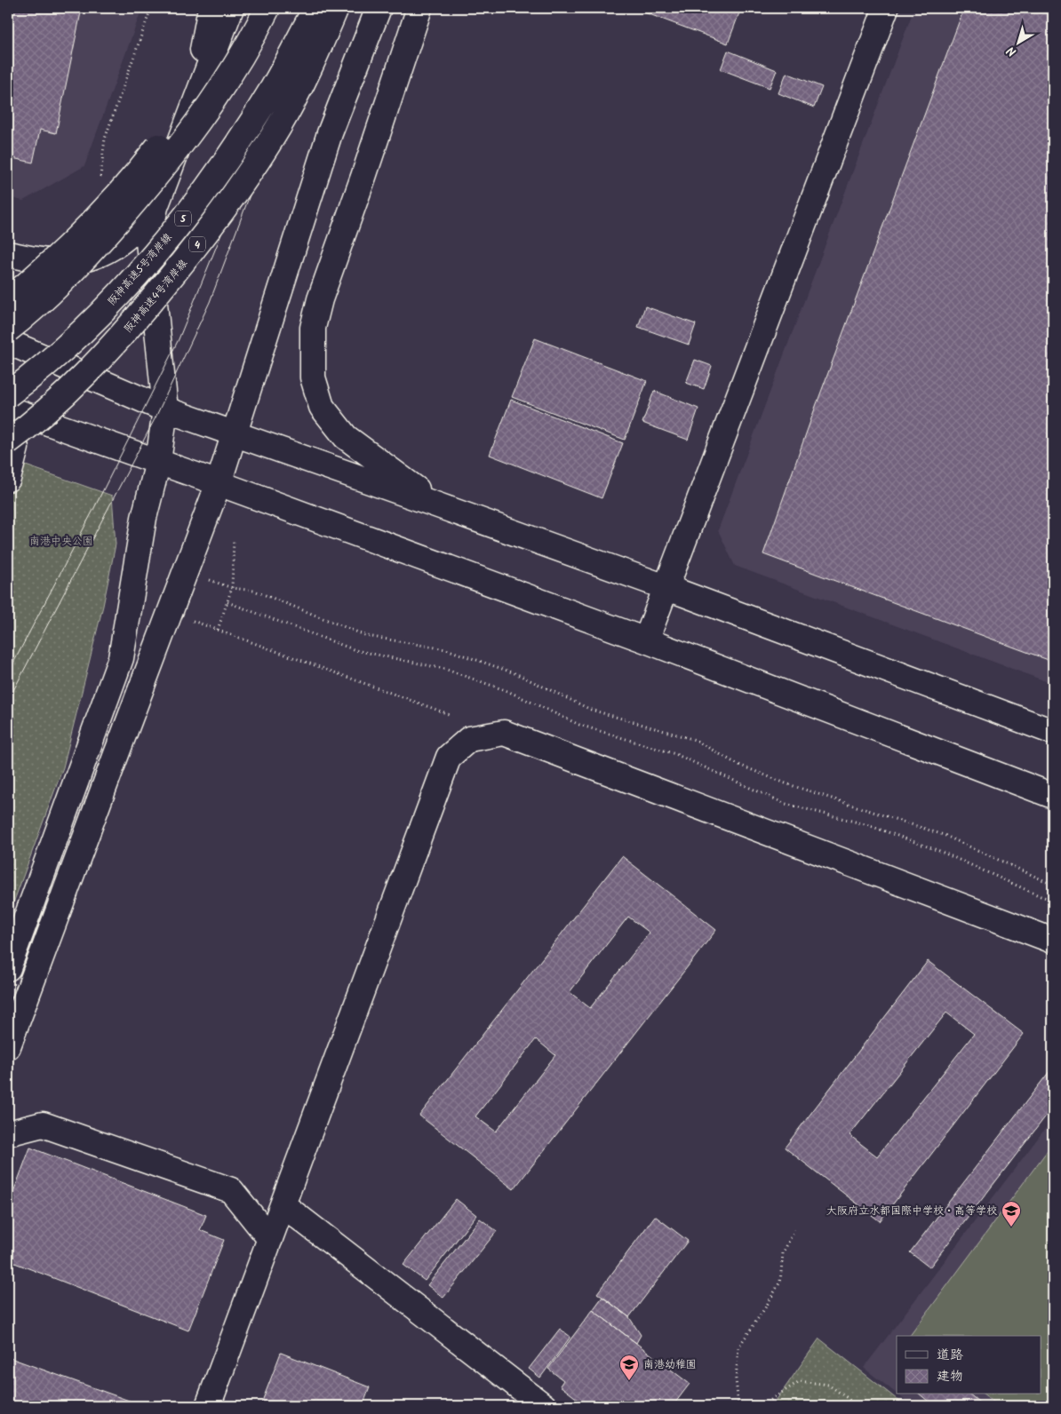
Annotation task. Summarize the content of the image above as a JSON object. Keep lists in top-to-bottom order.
{
  "streets": {
    "main road": [
      "5",
      "4",
      "阪神高速5号湾岸線",
      "阪神高速4号湾岸線"
    ]
  },
  "parks": ["南港中央公園"],
  "places": {
    "school or university": ["大阪府立水都国際中学校・高等学校", "南港幼稚園"]
  },
  "legend": ["道路", "建物"],
  "north": "bottom left"
}
